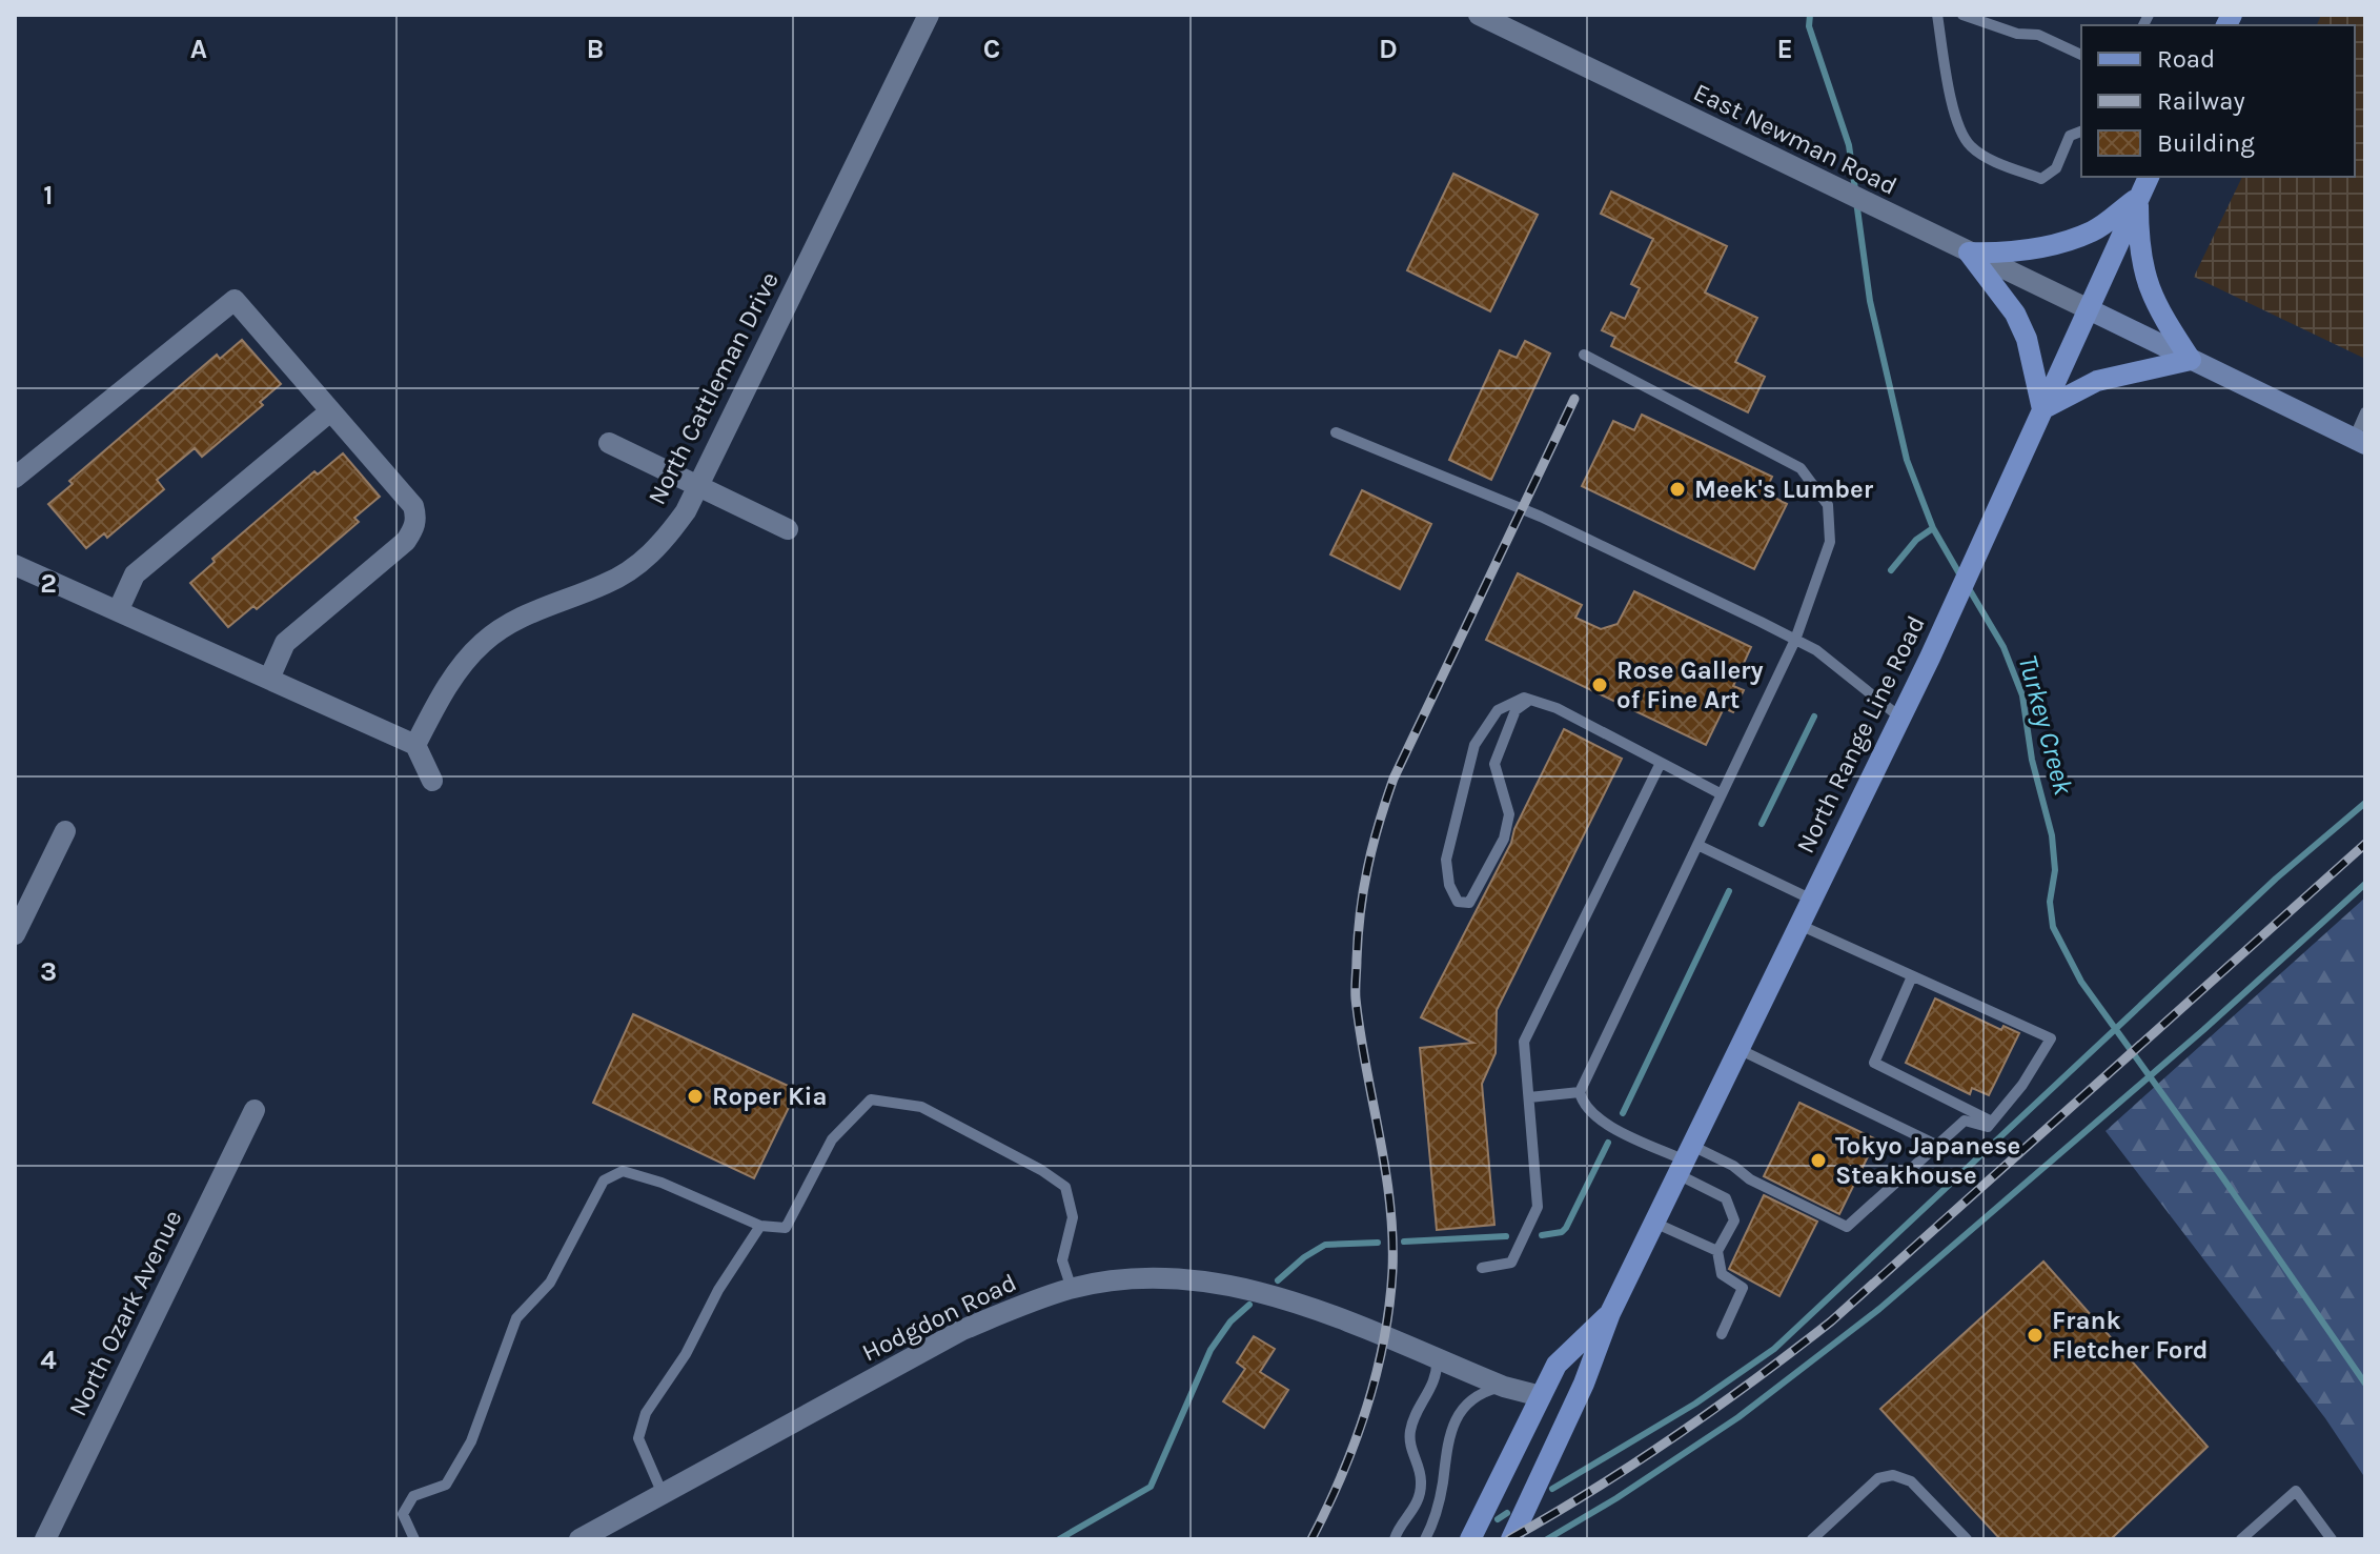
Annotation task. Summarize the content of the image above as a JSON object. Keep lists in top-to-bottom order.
{
  "streets": {
    "main road": ["North Range Line Road"],
    "street": [
      "East Newman Road",
      "North Cattleman Drive",
      "North Ozark Avenue",
      "Hodgdon Road"
    ]
  },
  "crossings": [
    ["East Newman Road", "North Range Line Road"],
    ["North Range Line Road", "Hodgdon Road"]
  ],
  "water": ["Turkey Creek"],
  "places": [
    "Meek's Lumber",
    "Rose Gallery of Fine Art",
    "Roper Kia",
    "Tokyo Japanese Steakhouse",
    "Frank Fletcher Ford"
  ],
  "legend": ["Road", "Railway", "Building"],
  "grid": {
    "columns": [
      "A",
      "B",
      "C",
      "D",
      "E"
    ],
    "rows": [
      "1",
      "2",
      "3",
      "4"
    ]
  }
}
